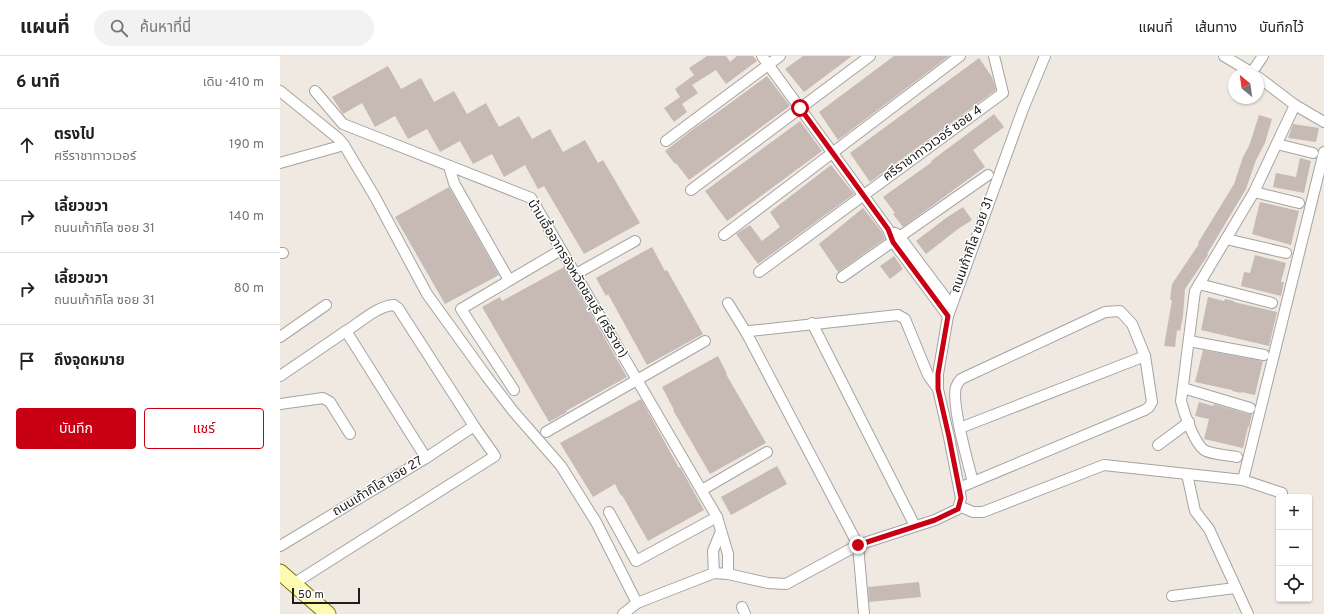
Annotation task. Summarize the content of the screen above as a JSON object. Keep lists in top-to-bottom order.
{
  "streets": {
    "street": [
      "ศรีราชาทาวเวอร์ ซอย 4",
      "ถนนเก้ากิโล ซอย 31",
      "บ้านเอื้ออาทรจังหวัดชลบุรี (ศรีราชา)",
      "ถนนเก้ากิโล ขอย 27"
    ]
  },
  "scale_bar": "50 m",
  "north": "top left",
  "page": {
    "header": "แผนที่",
    "search": "ค้นหาที่นี่",
    "nav": ["แผนที่", "เส้นทาง", "บันทึกไว้"],
    "heading": ["6 นาที", "เดิน · 410 m"],
    "list": [
      ["ตรงไป", "ศรีราชาทาวเวอร์", "190 m"],
      ["เลี้ยวขวา", "ถนนเก้ากิโล ซอย 31", "140 m"],
      ["เลี้ยวขวา", "ถนนเก้ากิโล ซอย 31", "80 m"],
      "ถึงจุดหมาย"
    ],
    "buttons": ["บันทึก", "แชร์"],
    "map_buttons": ["+", "−"],
    "scale": "50 m"
  }
}
